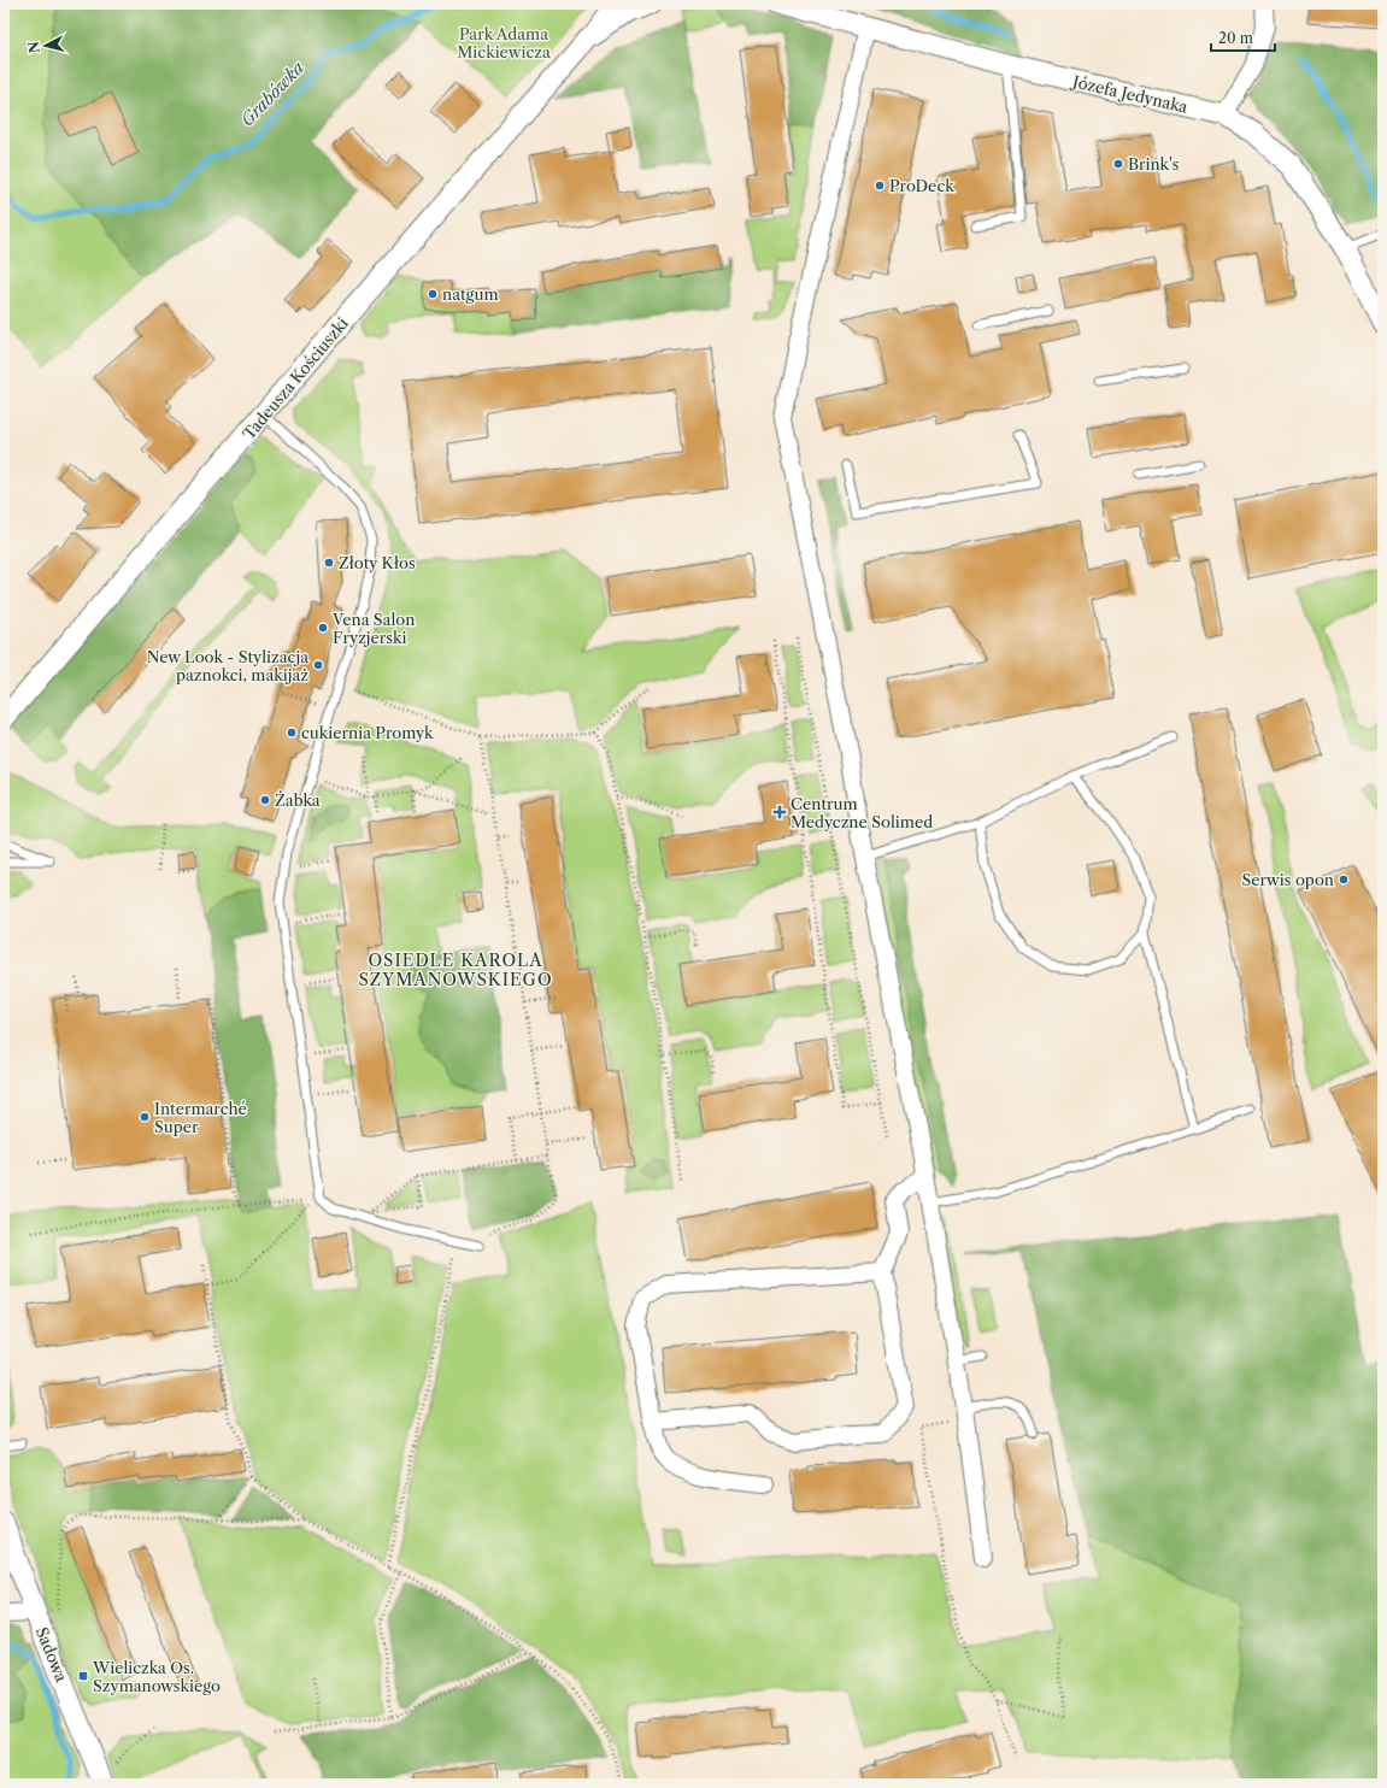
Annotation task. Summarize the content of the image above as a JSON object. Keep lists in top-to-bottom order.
{
  "streets": {
    "street": ["Józefa Jedynaka", "Tadeusza Kościuszki", "Sadowa"]
  },
  "districts": ["OSIEDLE KAROLA SZYMANOWSKIEGO"],
  "water": ["Grabówka"],
  "parks": ["Park Adama Mickiewicza"],
  "places": {
    "other": [
      "Brink's",
      "ProDeck",
      "natgum",
      "Złoty Kłos",
      "Vena Salon Fryzjerski",
      "New Look - Stylizacja paznokci, makijaż",
      "cukiernia Promyk",
      "Żabka",
      "Serwis opon",
      "Intermarché Super"
    ],
    "health": ["Centrum Medyczne Solimed"],
    "transit": ["Wieliczka Os. Szymanowskiego"]
  },
  "scale_bar": "20 m",
  "north": "left"
}
